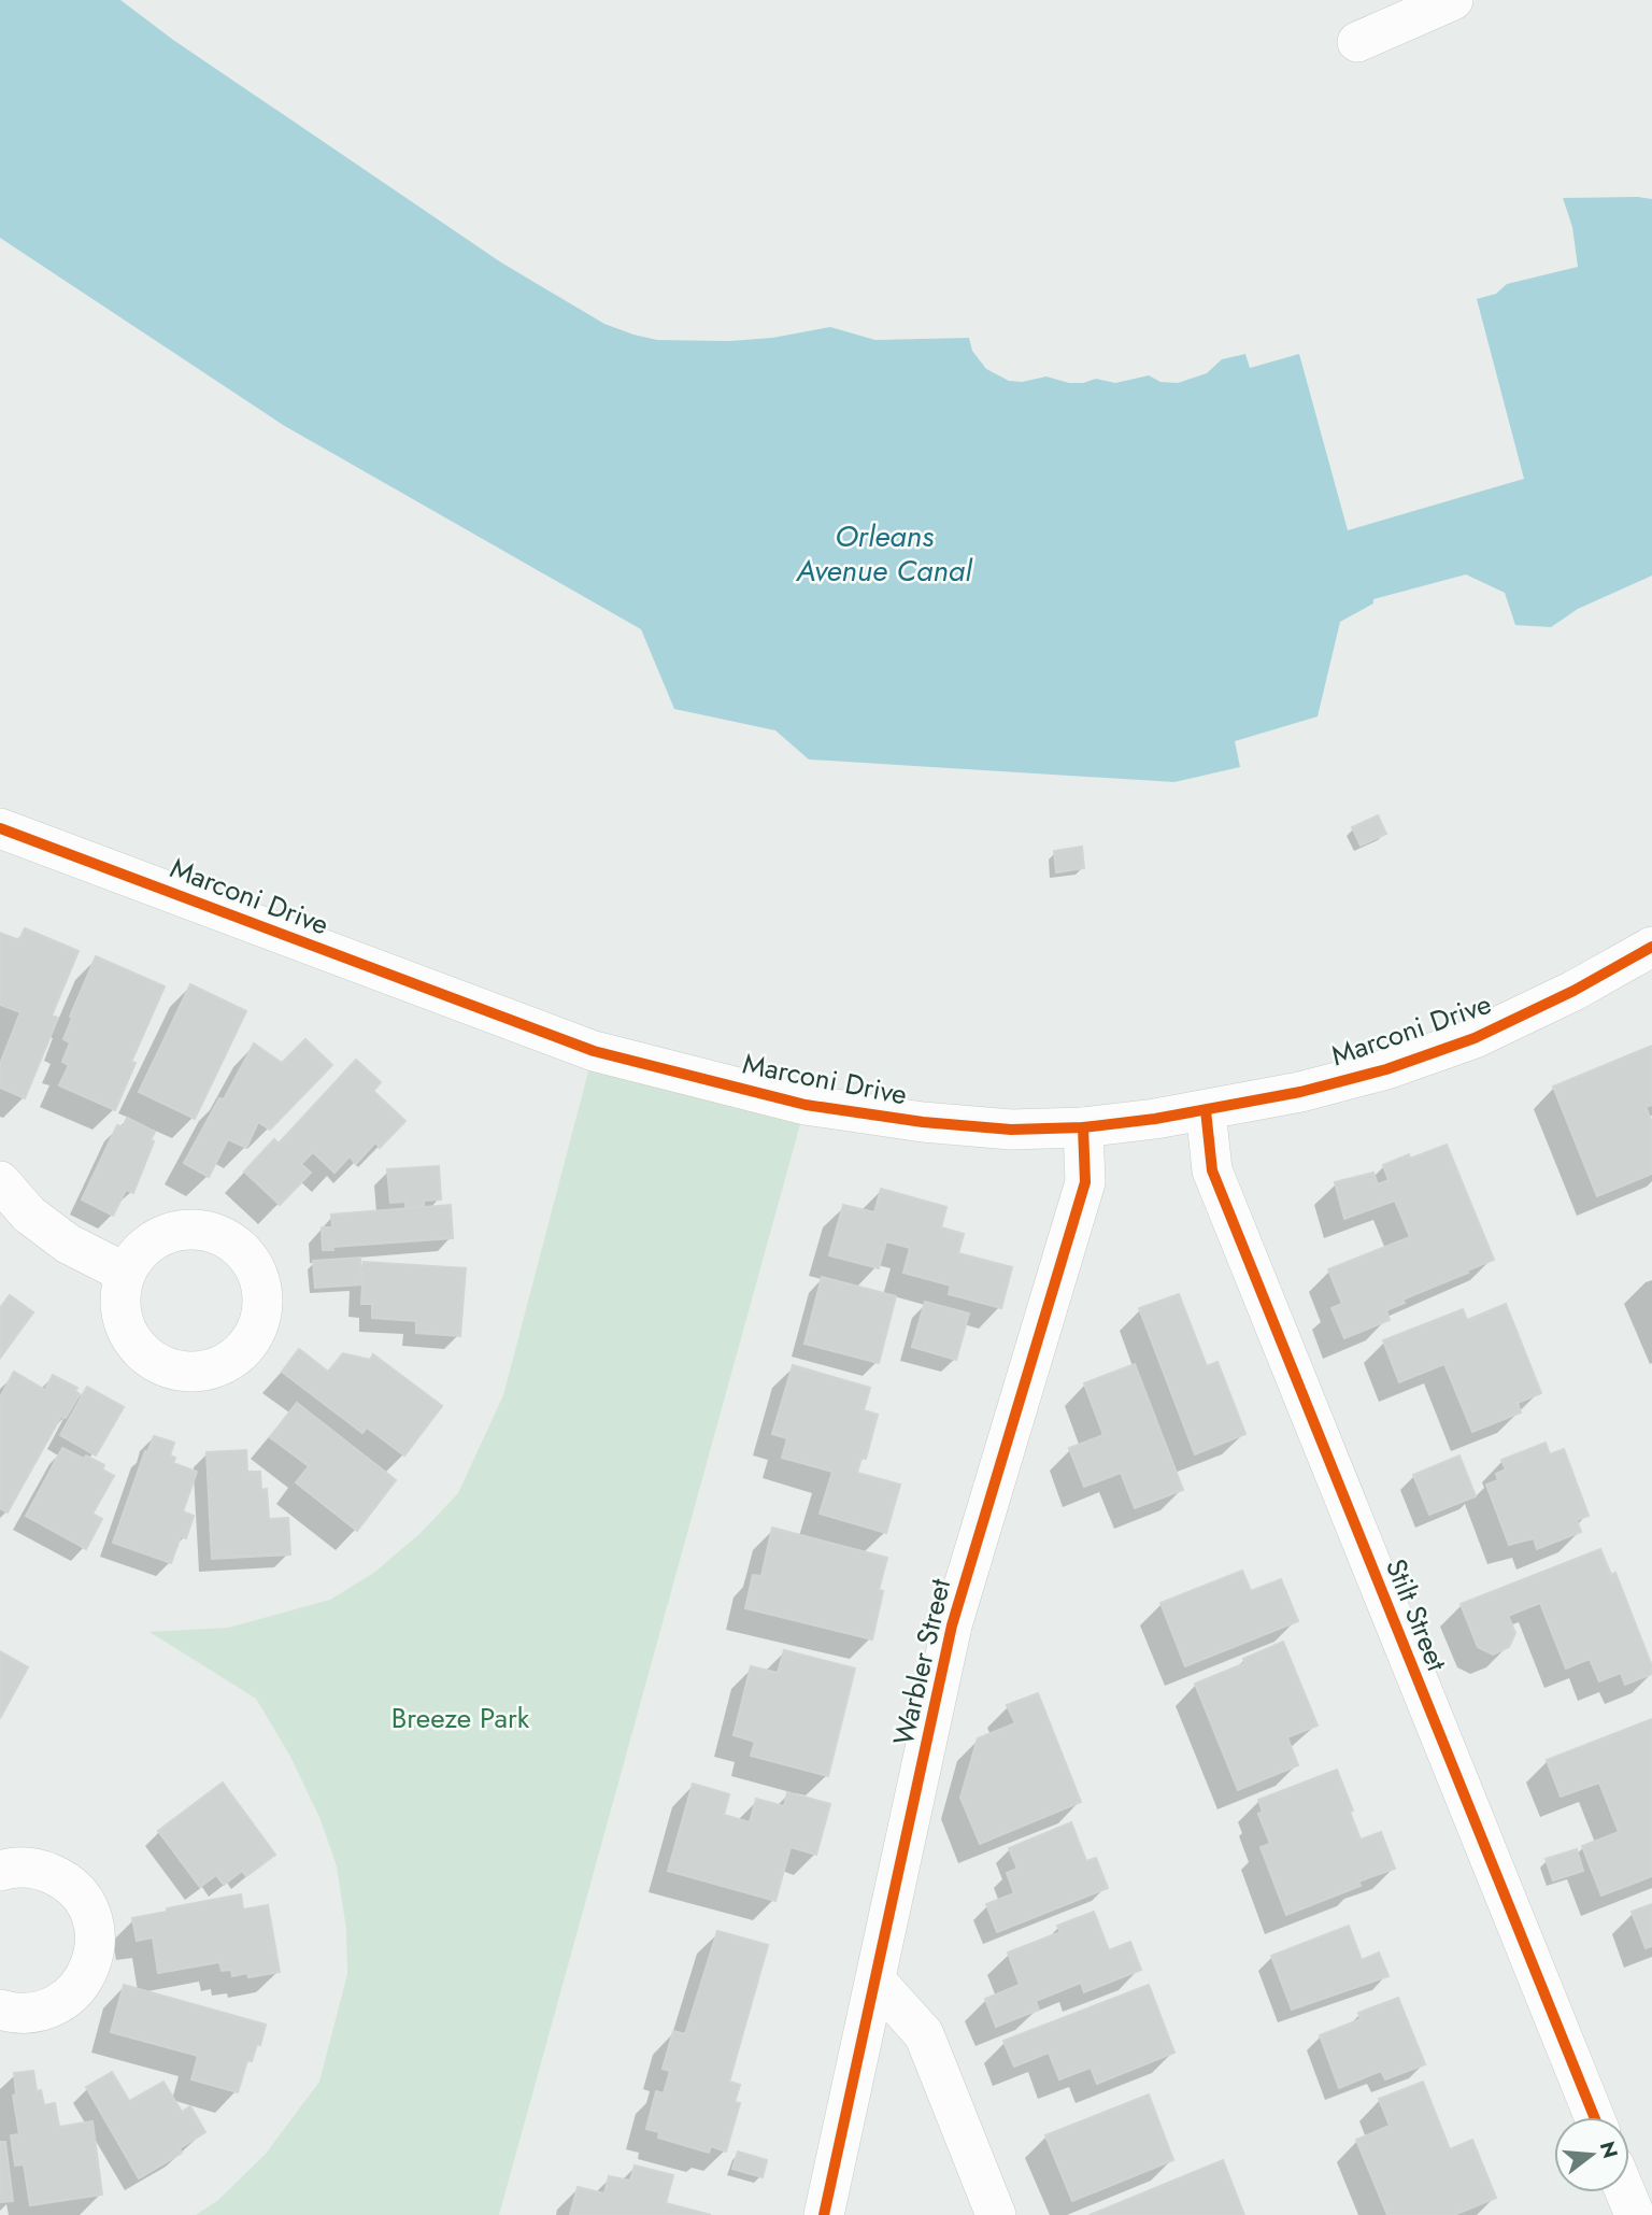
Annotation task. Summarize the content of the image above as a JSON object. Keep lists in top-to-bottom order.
{
  "streets": {
    "street": ["Marconi Drive", "Stilt Street", "Warbler Street"]
  },
  "crossings": [
    ["Marconi Drive", "Stilt Street"],
    ["Marconi Drive", "Warbler Street"]
  ],
  "water": ["Orleans Avenue Canal"],
  "parks": ["Breeze Park"],
  "north": "right"
}
